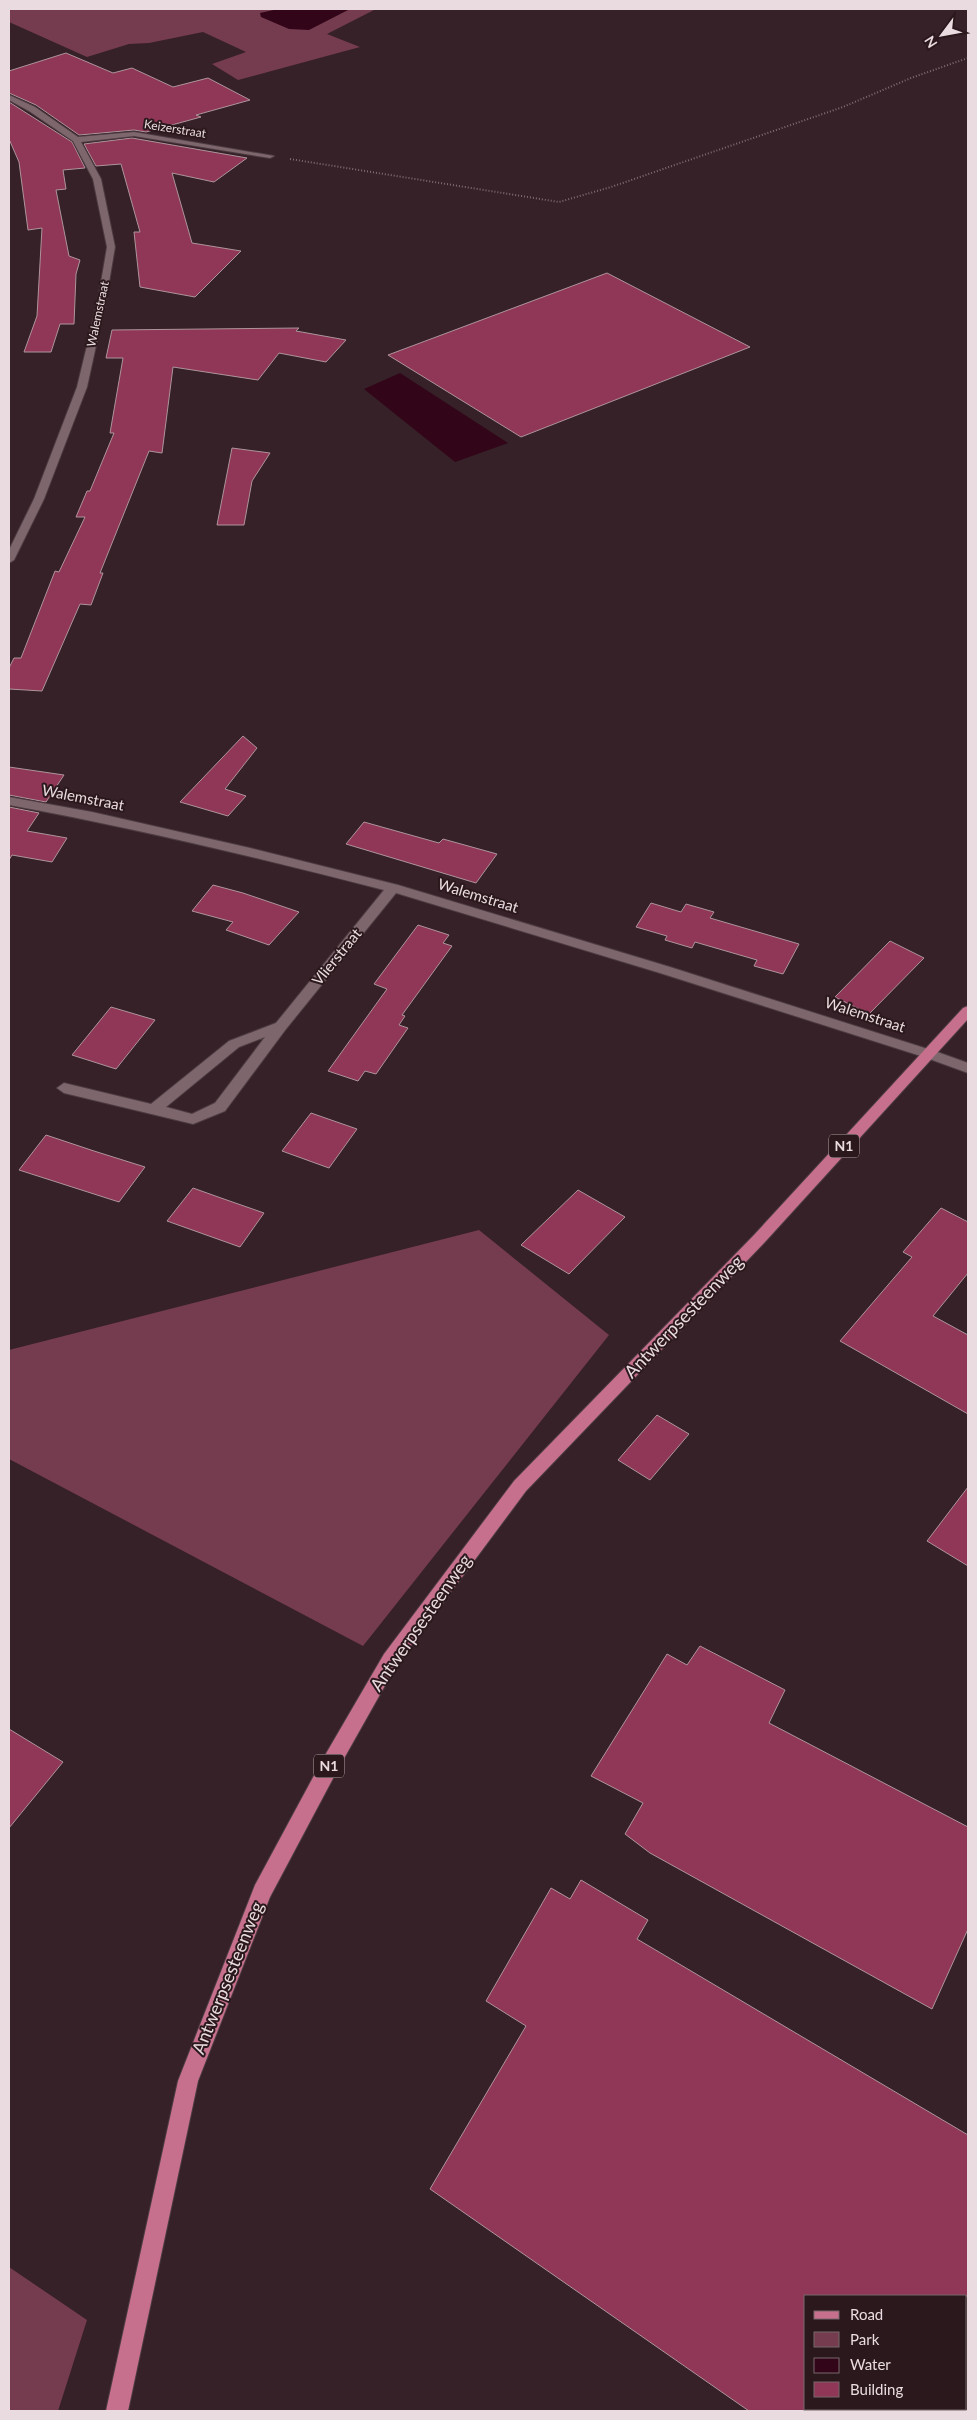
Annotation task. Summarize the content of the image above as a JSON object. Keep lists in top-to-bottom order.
{
  "streets": {
    "main road": ["N1", "Antwerpsesteenweg"],
    "street": ["Keizerstraat", "Walemstraat", "Vlierstraat"]
  },
  "crossings": [
    ["Keizerstraat", "Walemstraat"],
    ["Walemstraat", "Vlierstraat"],
    ["Walemstraat", "Antwerpsesteenweg"]
  ],
  "legend": [
    "Road",
    "Park",
    "Water",
    "Building"
  ],
  "north": "bottom left"
}
